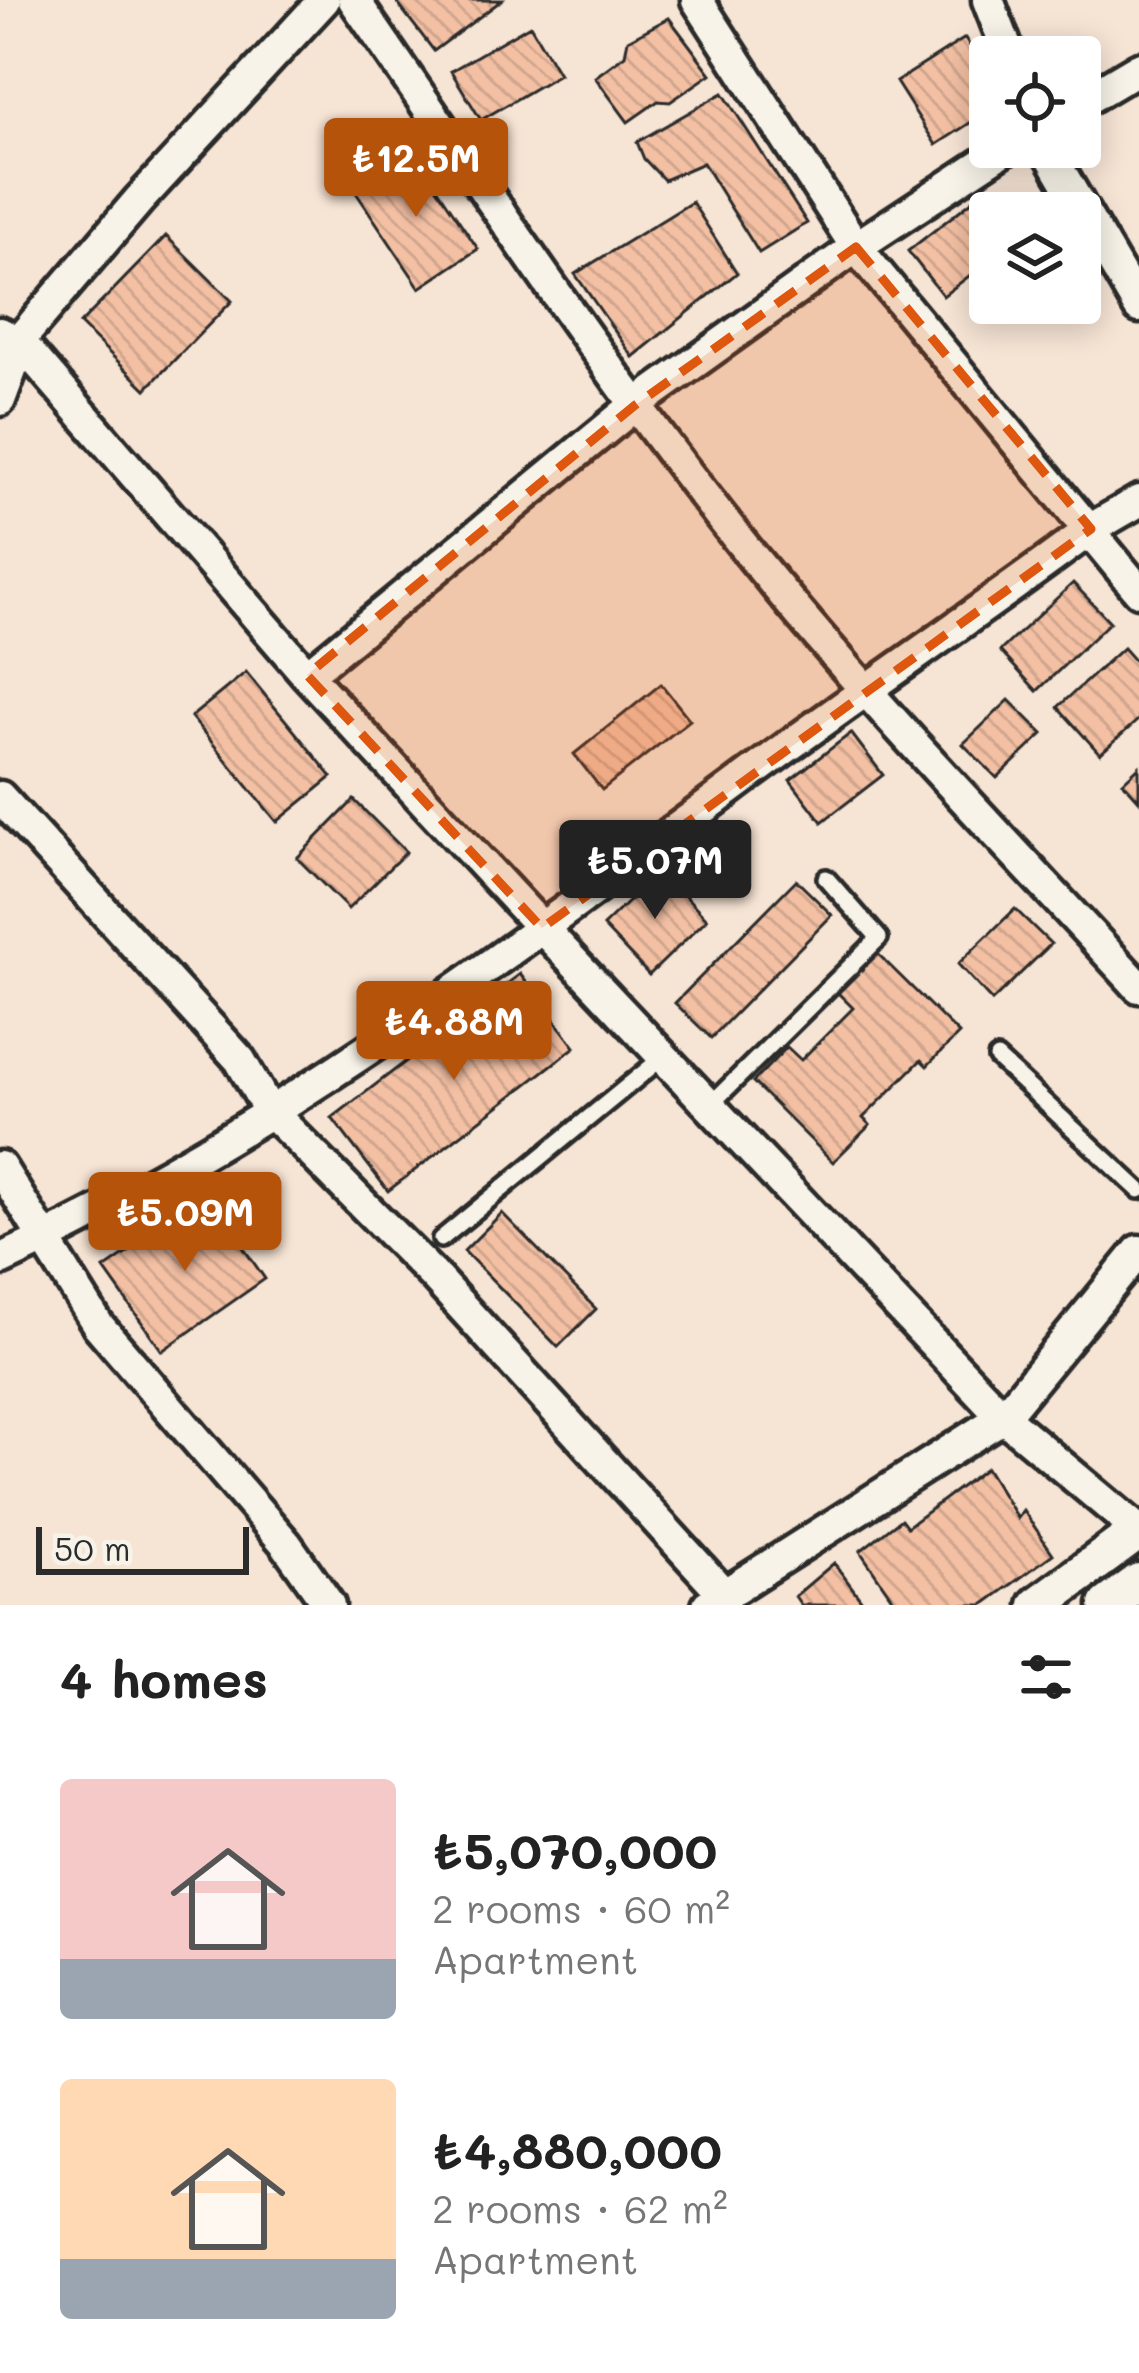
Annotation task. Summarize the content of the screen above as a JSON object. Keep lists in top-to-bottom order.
{
  "scale_bar": "50 m",
  "page": {
    "price": [
      "₺12.5M",
      "₺5.07M",
      "₺4.88M",
      "₺5.09M"
    ],
    "scale": "50 m",
    "heading": "4 homes",
    "list": [
      {
        "name": "₺5,070,000",
        "note": "2 rooms · 60 m² · Apartment"
      },
      {
        "name": "₺4,880,000",
        "note": "2 rooms · 62 m² · Apartment"
      }
    ]
  }
}
